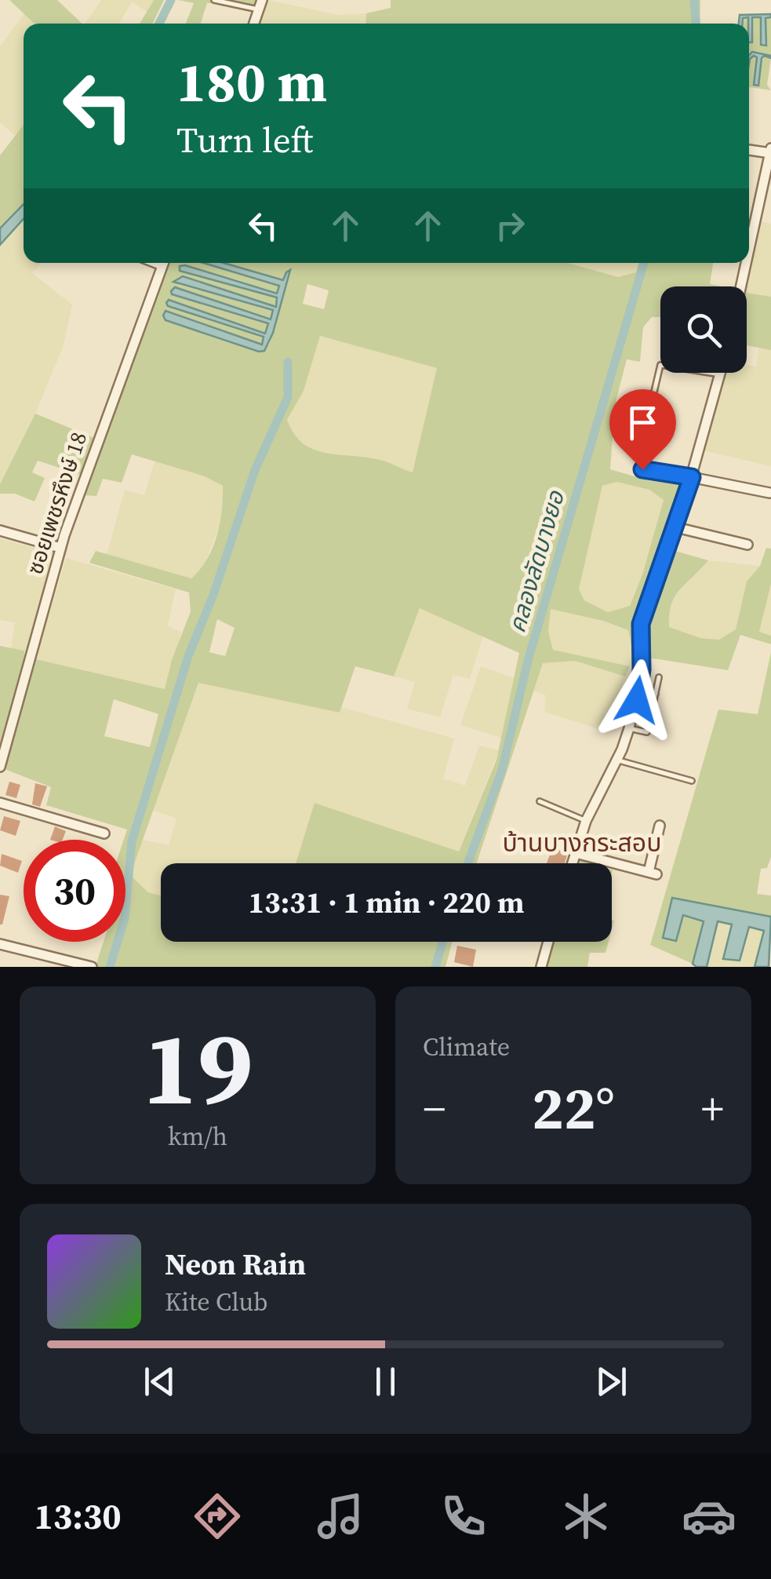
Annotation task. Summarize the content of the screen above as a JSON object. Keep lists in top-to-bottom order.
{
  "streets": {
    "street": ["ซอยเพชรหึงษ์ 18"]
  },
  "districts": ["บ้านบางกระสอบ"],
  "water": ["คลองลัดบางยอ"],
  "page": {
    "turn": ["180 m", "Turn left"],
    "limit": "30",
    "trip": "13:31 · 1 min · 220 m",
    "tile": [
      ["19", "km/h"],
      "Climate"
    ],
    "heat": ["−", "22°", "+"],
    "song": ["Neon Rain", "Kite Club"],
    "tabs": "13:30"
  }
}
